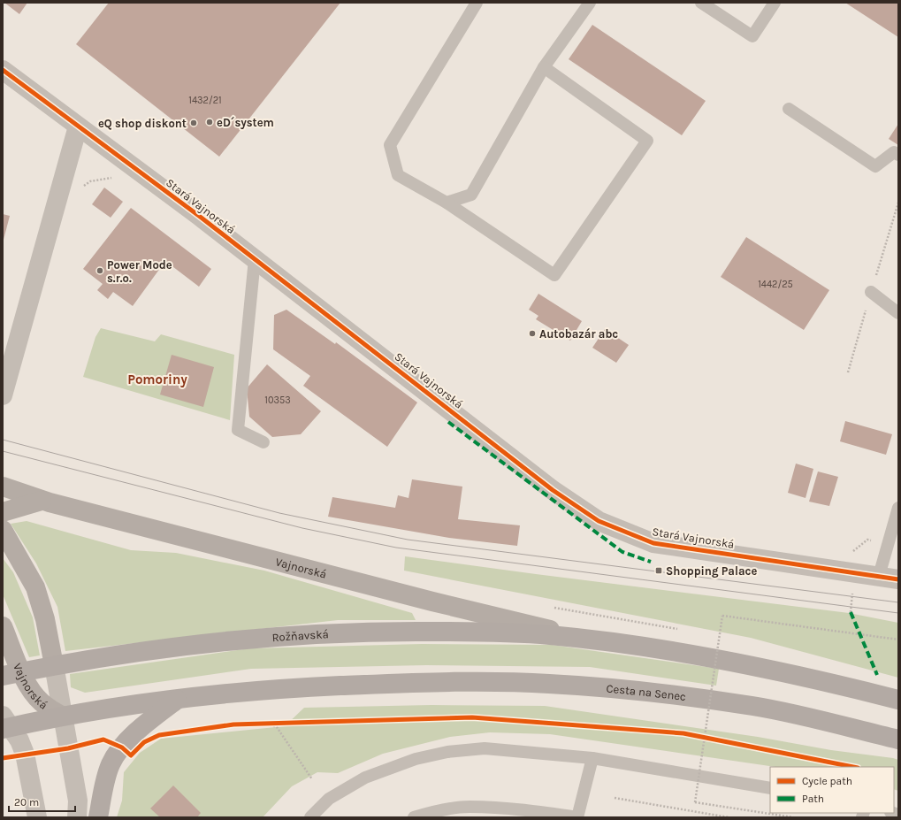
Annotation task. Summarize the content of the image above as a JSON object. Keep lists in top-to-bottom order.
{
  "streets": {
    "main road": ["Vajnorská", "Rožňavská", "Cesta na Senec"],
    "street": ["Stará Vajnorská"]
  },
  "crossings": [
    ["Vajnorská", "Rožňavská"]
  ],
  "districts": ["Pomoriny"],
  "places": {
    "other": [
      "eD´system",
      "eQ shop diskont",
      "Power Mode s.r.o.",
      "Autobazár abc"
    ],
    "transit": ["Shopping Palace"]
  },
  "house_numbers": ["1432/21", "1442/25", "10353"],
  "legend": ["Cycle path", "Path"],
  "scale_bar": "20 m"
}
